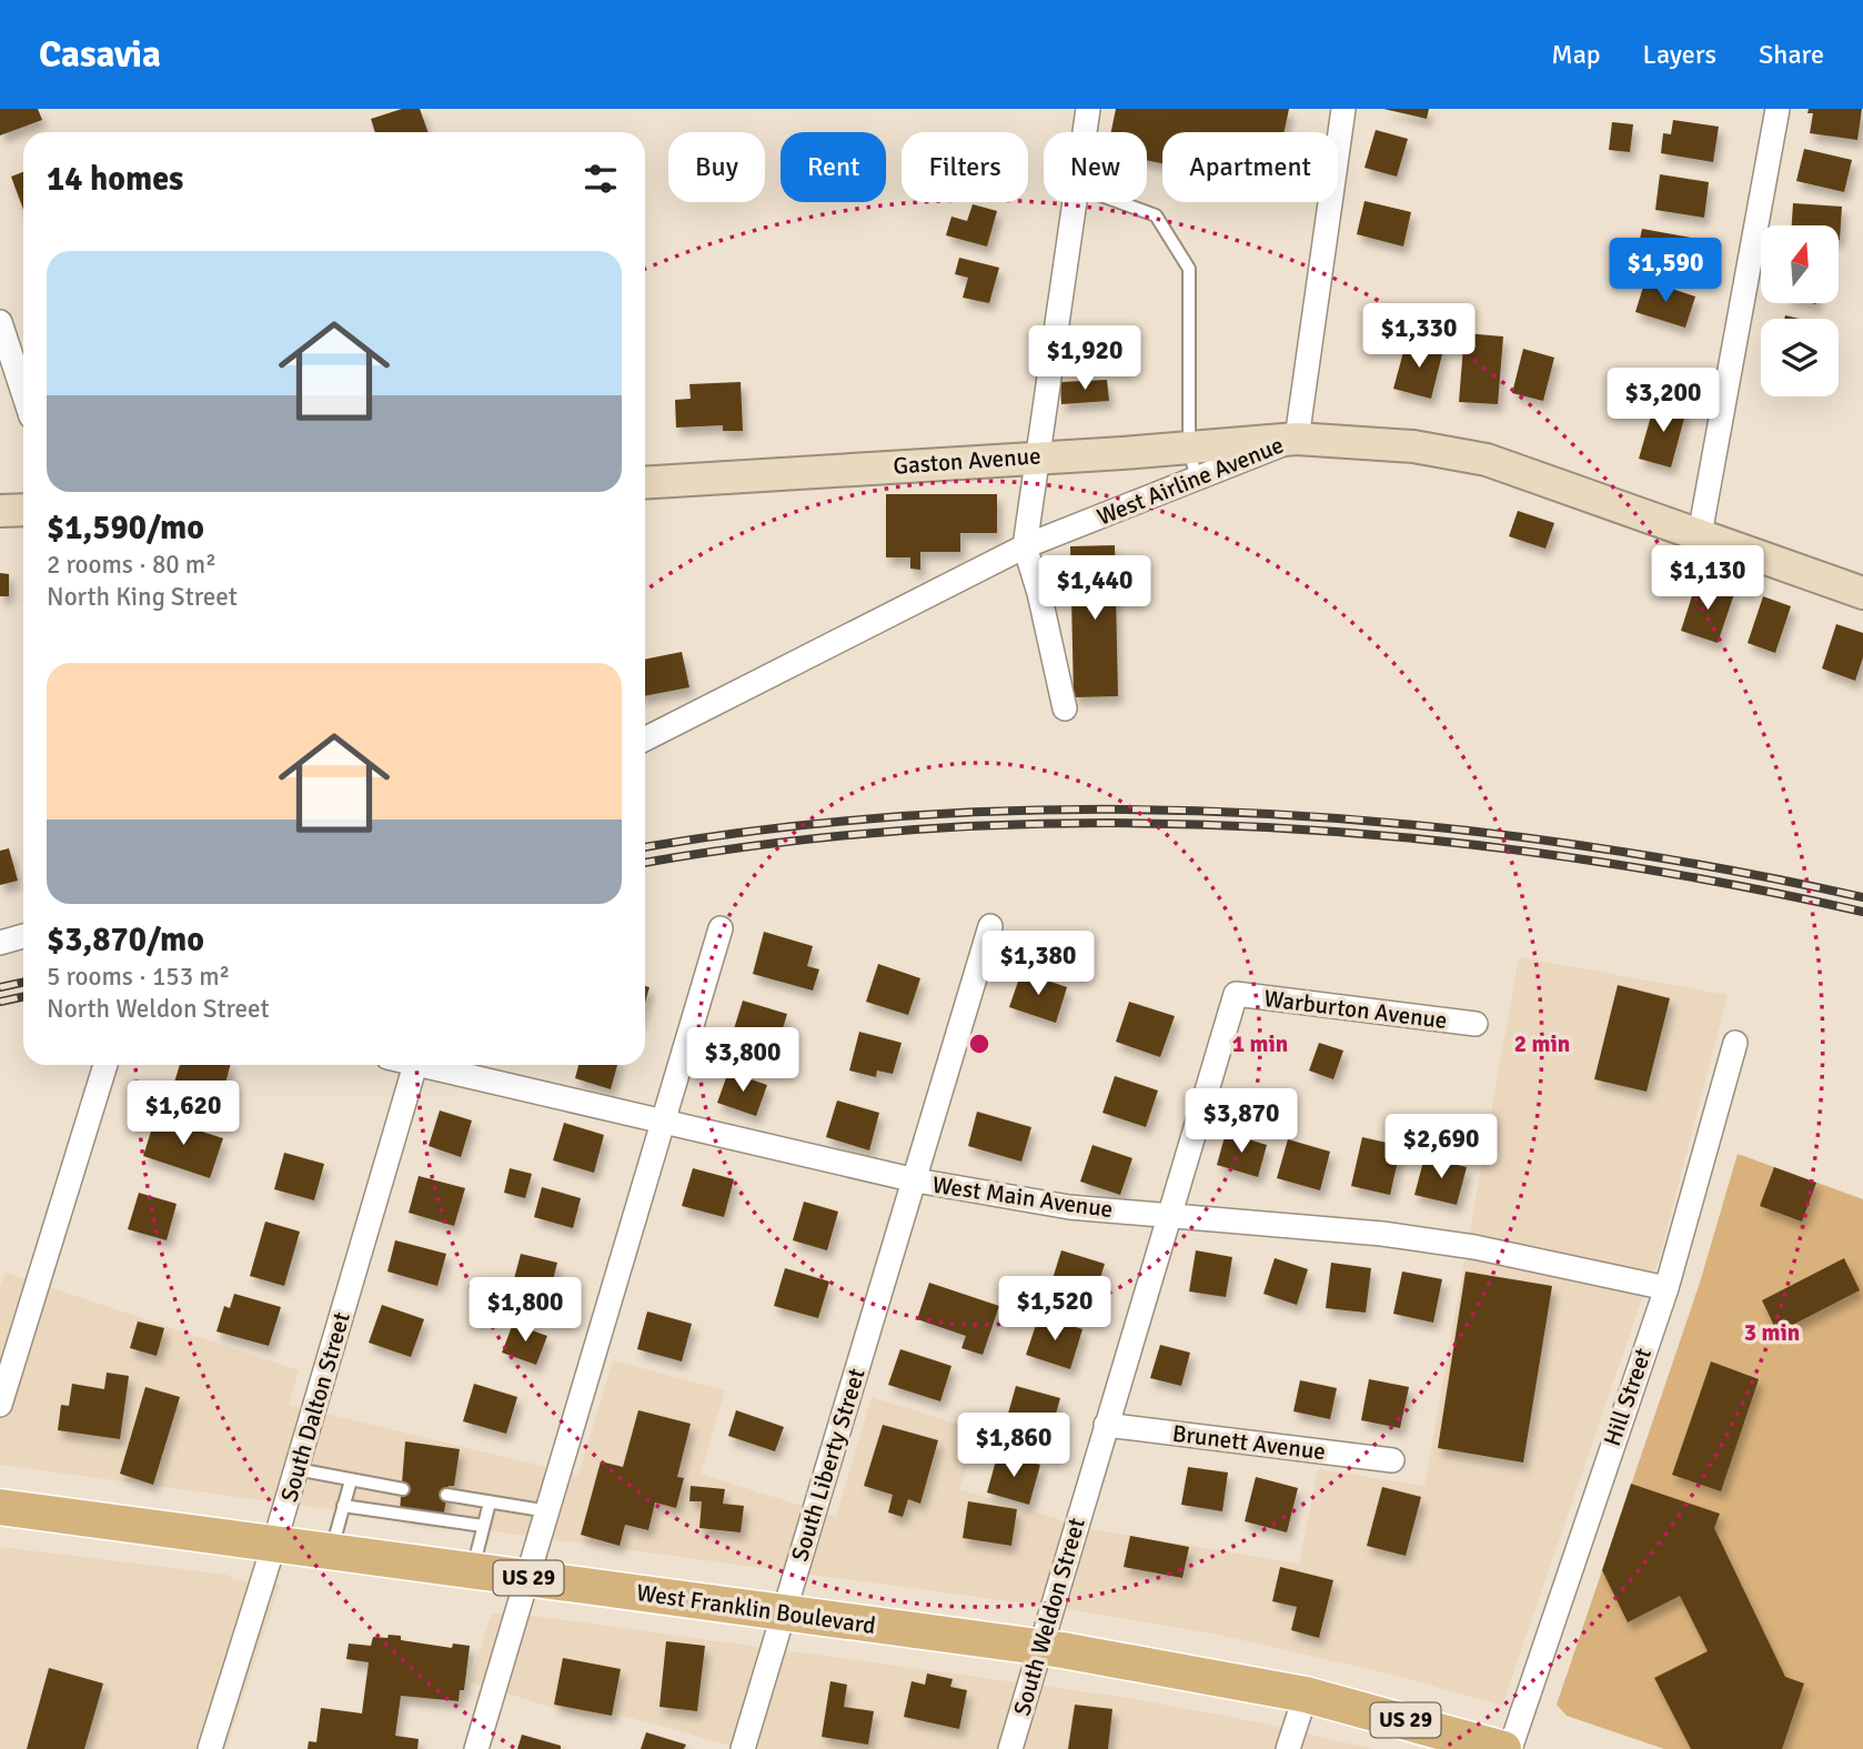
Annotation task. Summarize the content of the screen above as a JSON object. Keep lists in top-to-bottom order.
{
  "streets": {
    "main road": [
      "Gaston Avenue",
      "West Airline Avenue",
      "US 29",
      "West Franklin Boulevard"
    ],
    "street": [
      "Warburton Avenue",
      "West Main Avenue",
      "Hill Street",
      "South Dalton Street",
      "Brunett Avenue",
      "South Liberty Street",
      "South Weldon Street"
    ]
  },
  "crossings": [
    ["Gaston Avenue", "West Airline Avenue"],
    ["Warburton Avenue", "South Weldon Street"],
    ["West Main Avenue", "Hill Street"],
    ["West Main Avenue", "South Liberty Street"],
    ["West Main Avenue", "South Weldon Street"],
    ["South Dalton Street", "West Franklin Boulevard"],
    ["Brunett Avenue", "South Weldon Street"],
    ["South Liberty Street", "West Franklin Boulevard"],
    ["West Franklin Boulevard", "South Weldon Street"]
  ],
  "north": "top",
  "page": {
    "header": "Casavia",
    "nav": ["Map", "Layers", "Share"],
    "chip": [
      "Buy",
      "Rent",
      "Filters",
      "New",
      "Apartment"
    ],
    "heading": "14 homes",
    "list": [
      {
        "name": "$1,590/mo",
        "note": "2 rooms · 80 m² · North King Street"
      },
      {
        "name": "$3,870/mo",
        "note": "5 rooms · 153 m² · North Weldon Street"
      }
    ],
    "price": [
      "$1,590",
      "$1,330",
      "$1,920",
      "$3,200",
      "$1,130",
      "$1,440",
      "$1,380",
      "$3,800",
      "$1,620",
      "$3,870",
      "$2,690",
      "$1,520",
      "$1,800",
      "$1,860"
    ]
  },
  "rings": ["1 min", "2 min", "3 min"]
}
